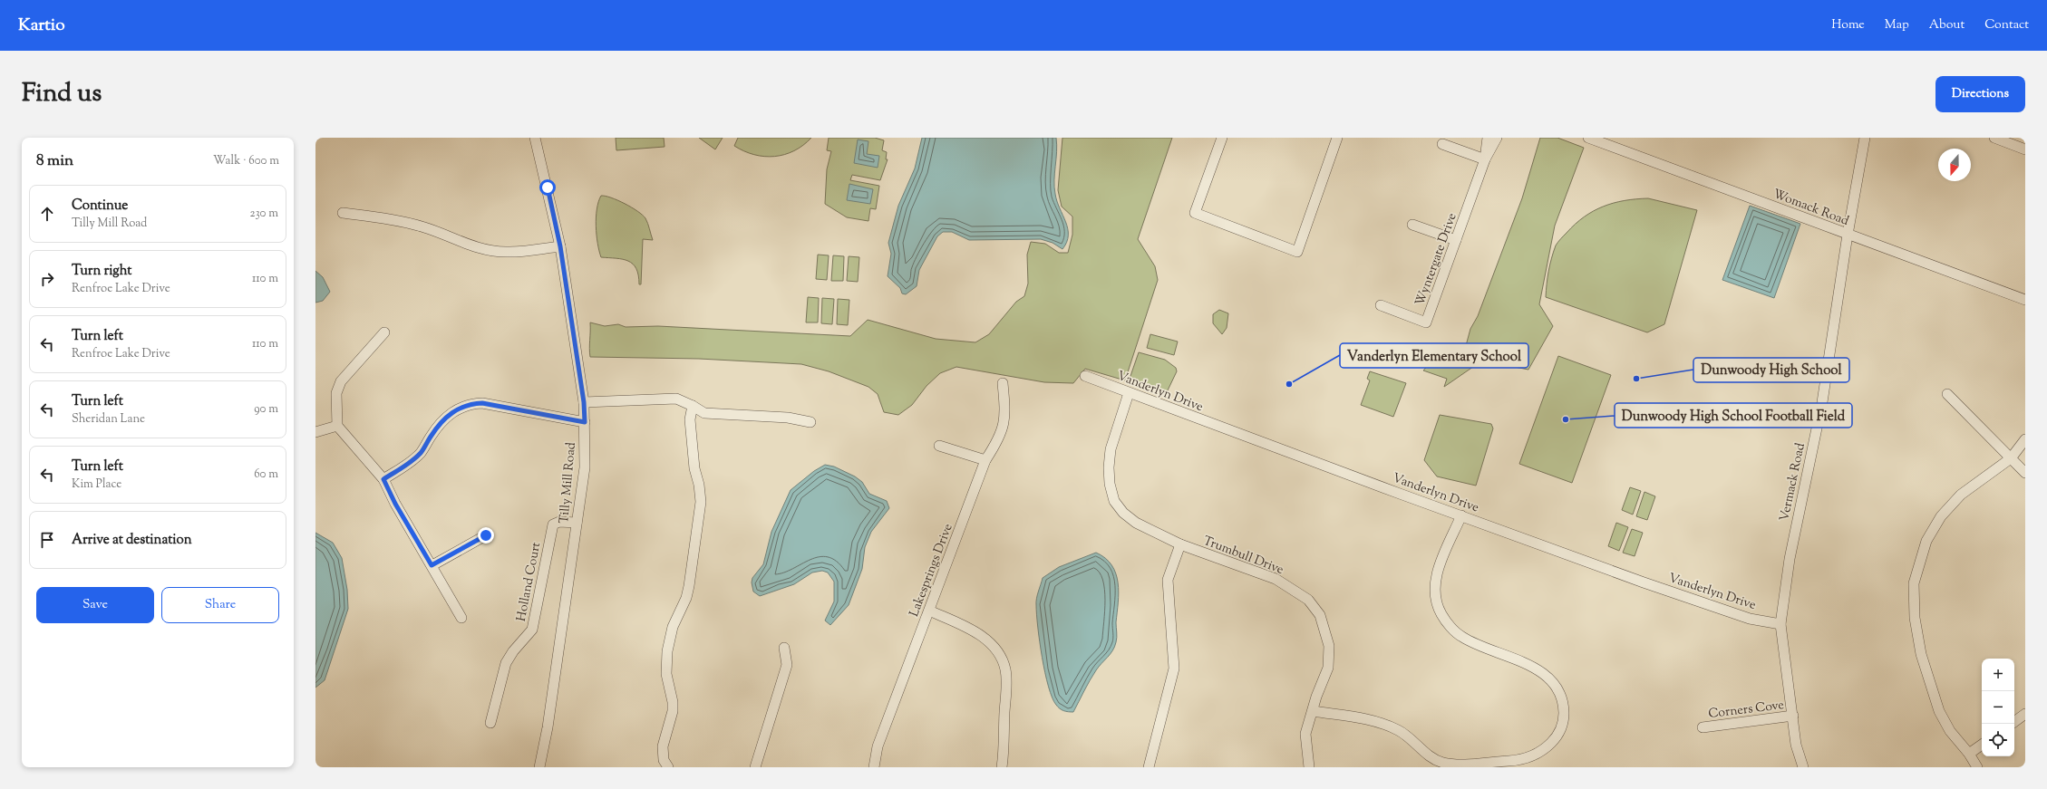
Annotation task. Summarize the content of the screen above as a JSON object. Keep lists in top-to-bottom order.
{
  "streets": {
    "street": [
      "Womack Road",
      "Wyntergate Drive",
      "Vanderlyn Drive",
      "Vermack Road",
      "Tilly Mill Road",
      "Trumbull Drive",
      "Lakesprings Drive",
      "Holland Court",
      "Corners Cove"
    ]
  },
  "crossings": [
    ["Womack Road", "Vermack Road"],
    ["Vanderlyn Drive", "Vermack Road"],
    ["Vanderlyn Drive", "Trumbull Drive"],
    ["Vermack Road", "Corners Cove"],
    ["Tilly Mill Road", "Holland Court"]
  ],
  "places": ["Dunwoody High School", "Vanderlyn Elementary School", "Dunwoody High School Football Field"],
  "north": "bottom",
  "page": {
    "header": "Kartio",
    "nav": [
      "Home",
      "Map",
      "About",
      "Contact"
    ],
    "title": "Find us",
    "buttons": [
      "Directions",
      ["Save", "Share"]
    ],
    "heading": ["8 min", "Walk · 600 m"],
    "list": [
      ["Continue", "Tilly Mill Road", "230 m"],
      ["Turn right", "Renfroe Lake Drive", "110 m"],
      ["Turn left", "Renfroe Lake Drive", "110 m"],
      ["Turn left", "Sheridan Lane", "90 m"],
      ["Turn left", "Kim Place", "60 m"],
      "Arrive at destination"
    ],
    "map_buttons": ["+", "−"]
  }
}
